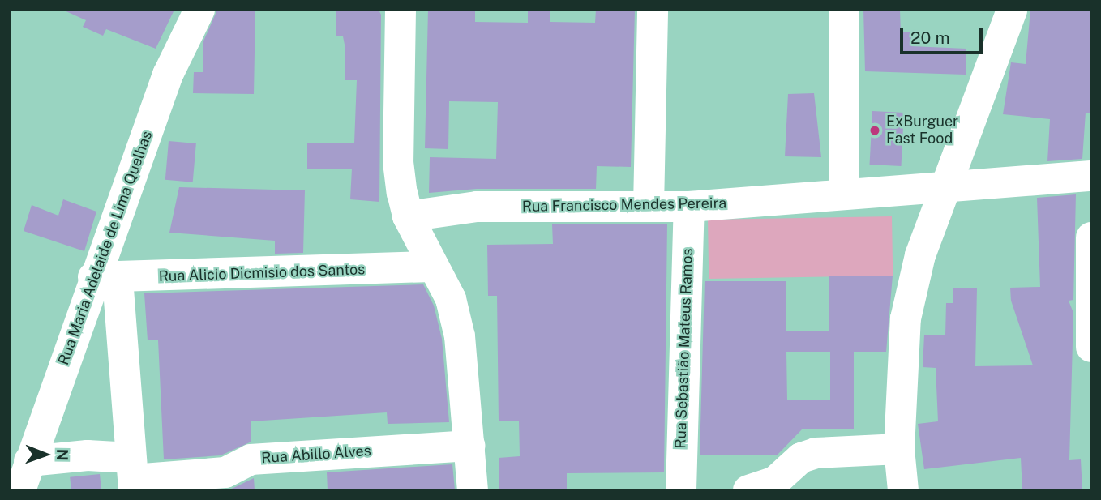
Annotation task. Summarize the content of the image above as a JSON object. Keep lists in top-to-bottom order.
{
  "streets": {
    "street": [
      "Rua Francisco Mendes Pereira",
      "Rua Maria Adelaide de Lima Quelhas",
      "Rua Alicio Dicmisio dos Santos",
      "Rua Sebastião Mateus Ramos",
      "Rua Abillo Alves"
    ]
  },
  "crossings": [
    ["Rua Francisco Mendes Pereira", "Rua Sebastião Mateus Ramos"],
    ["Rua Maria Adelaide de Lima Quelhas", "Rua Alicio Dicmisio dos Santos"],
    ["Rua Maria Adelaide de Lima Quelhas", "Rua Abillo Alves"]
  ],
  "places": ["ExBurguer Fast Food"],
  "scale_bar": "20 m",
  "north": "right"
}
